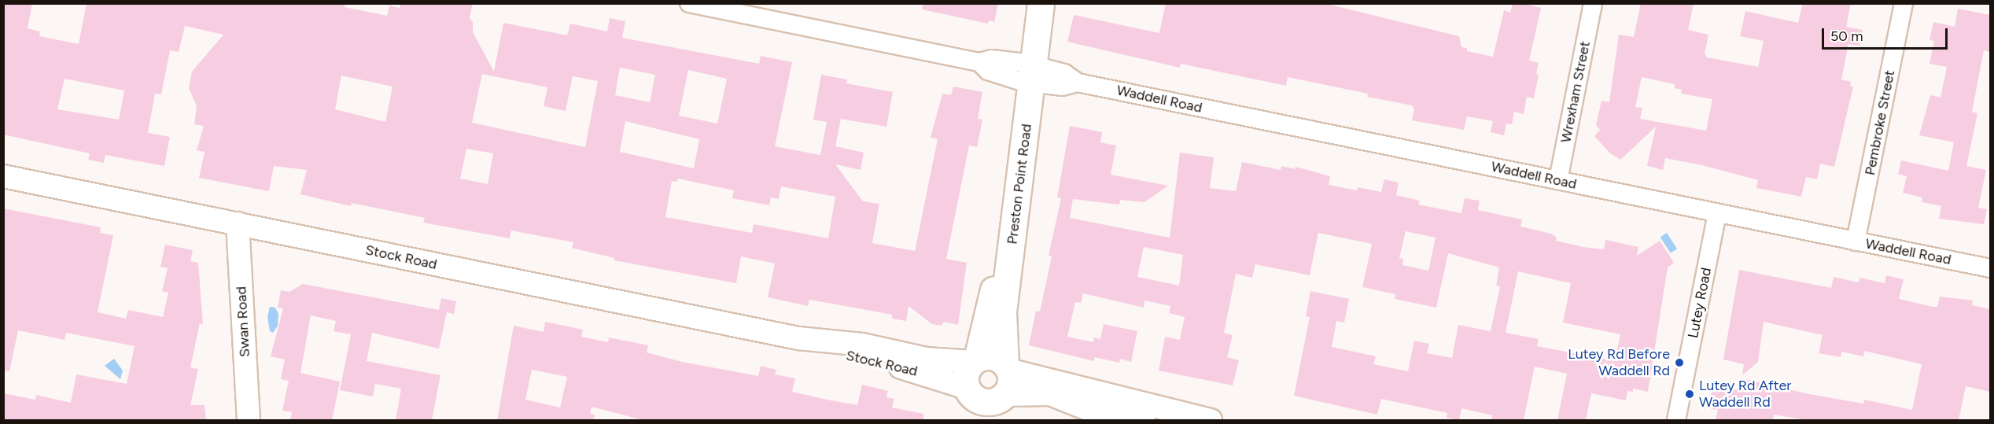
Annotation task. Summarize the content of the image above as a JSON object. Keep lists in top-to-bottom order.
{
  "streets": {
    "main road": ["Preston Point Road", "Stock Road"],
    "street": [
      "Wrexham Street",
      "Waddell Road",
      "Pembroke Street",
      "Lutey Road",
      "Swan Road"
    ]
  },
  "crossings": [
    ["Wrexham Street", "Waddell Road"],
    ["Waddell Road", "Pembroke Street"],
    ["Waddell Road", "Preston Point Road"],
    ["Waddell Road", "Lutey Road"],
    ["Preston Point Road", "Stock Road"],
    ["Stock Road", "Swan Road"]
  ],
  "places": ["Lutey Rd Before Waddell Rd", "Lutey Rd After Waddell Rd"],
  "scale_bar": "50 m"
}
